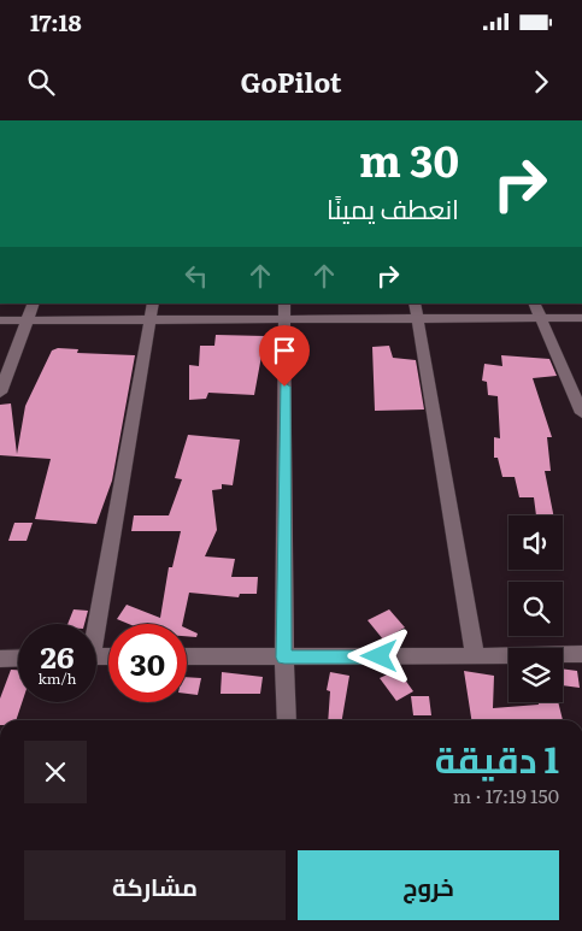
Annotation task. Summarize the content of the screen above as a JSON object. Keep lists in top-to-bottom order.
{
  "page": {
    "status": "17:18",
    "header": "GoPilot",
    "turn": ["30 m", "انعطف يمينًا"],
    "speed": "26 km/h",
    "limit": "30",
    "heading": ["1 دقيقة", "150 m · 17:19"],
    "buttons": ["خروج", "مشاركة"]
  }
}
